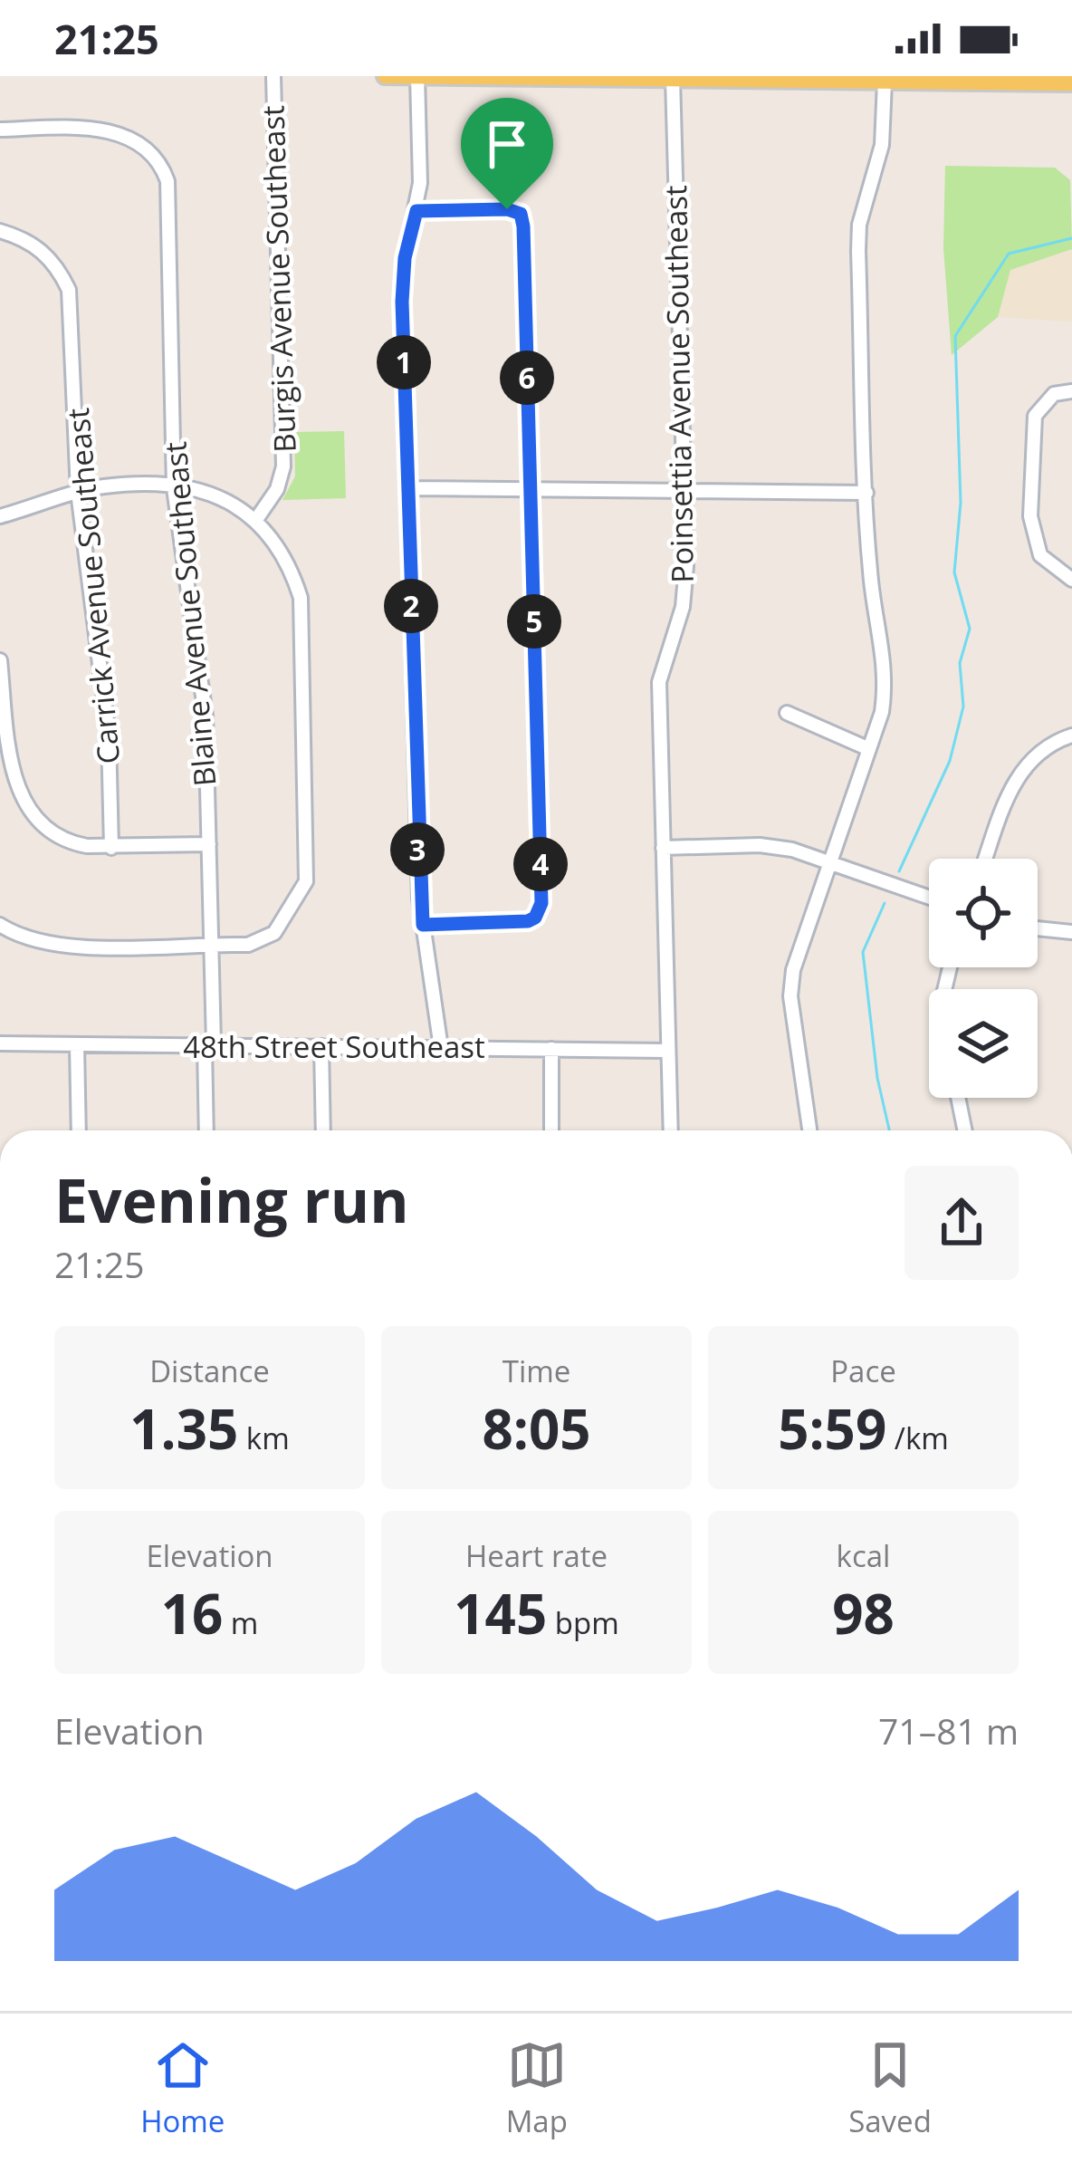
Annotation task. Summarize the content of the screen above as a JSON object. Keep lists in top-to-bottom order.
{
  "streets": {
    "street": [
      "Burgis Avenue Southeast",
      "Poinsettia Avenue Southeast",
      "Carrick Avenue Southeast",
      "Blaine Avenue Southeast",
      "48th Street Southeast"
    ]
  },
  "crossings": [
    ["Poinsettia Avenue Southeast", "48th Street Southeast"],
    ["Blaine Avenue Southeast", "48th Street Southeast"]
  ],
  "page": {
    "status": "21:25",
    "pins": [
      "1",
      "6",
      "2",
      "5",
      "3",
      "4"
    ],
    "heading": ["Evening run", "21:25"],
    "stats": [
      ["Distance", "1.35 km"],
      ["Time", "8:05"],
      ["Pace", "5:59 /km"],
      ["Elevation", "16 m"],
      ["Heart rate", "145 bpm"],
      ["kcal", "98"]
    ],
    "chart": ["Elevation", "71–81 m"],
    "tabs": ["Home", "Map", "Saved"]
  }
}
